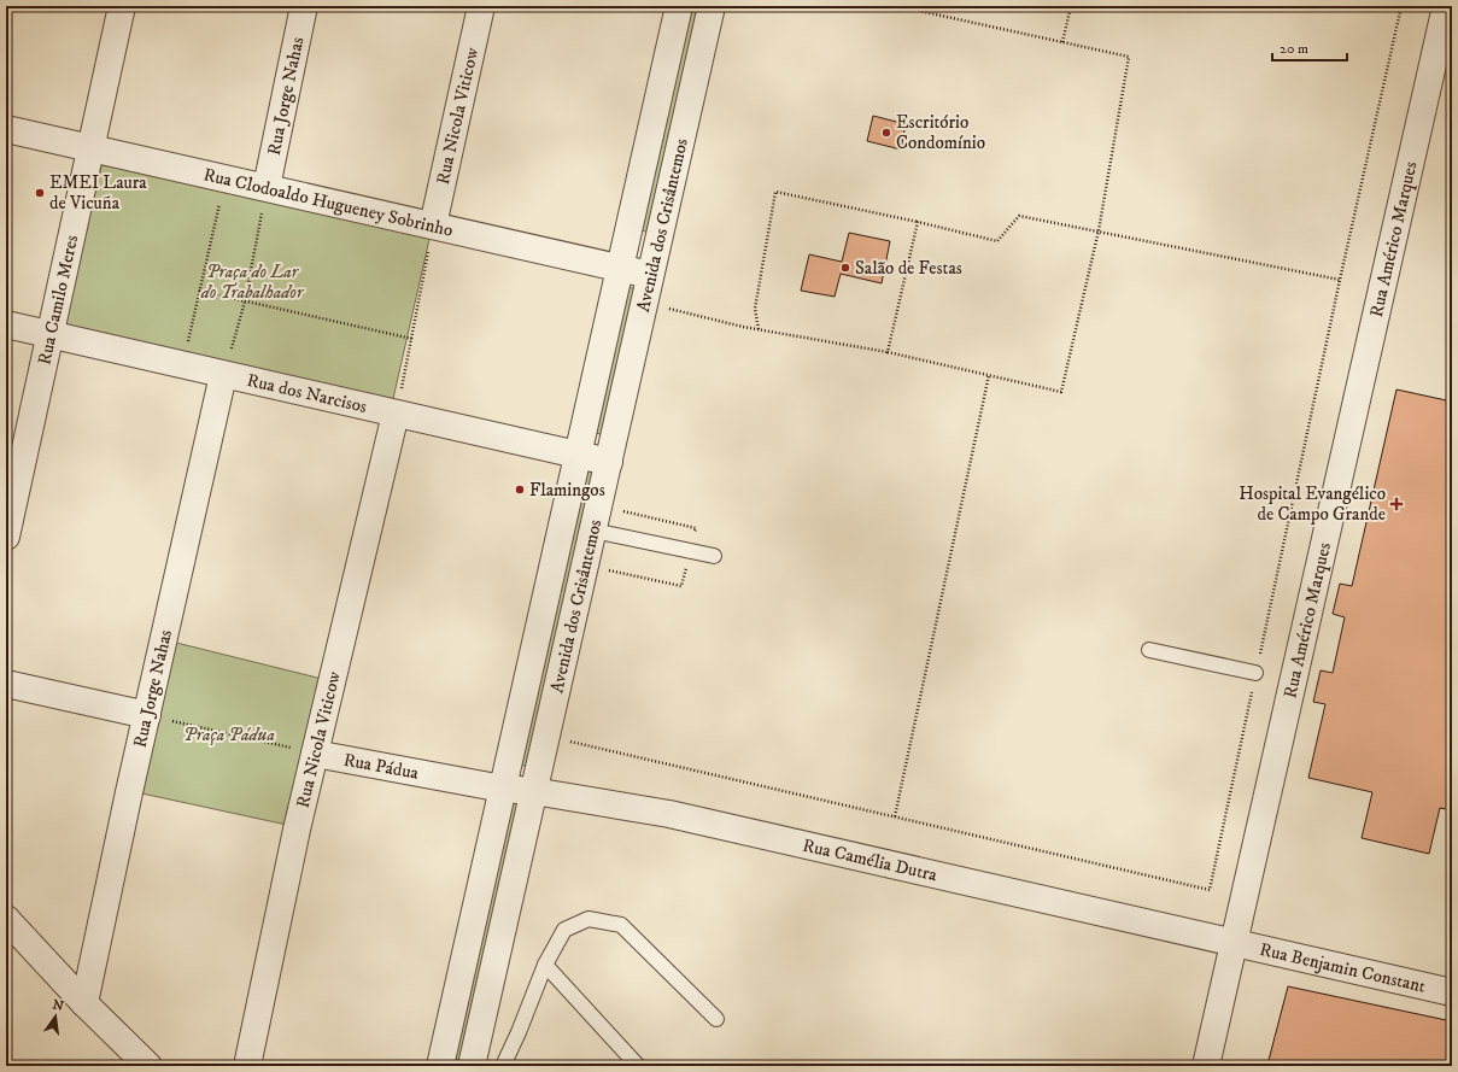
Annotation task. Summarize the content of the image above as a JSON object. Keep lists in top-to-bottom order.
{
  "streets": {
    "street": [
      "Rua Jorge Nahas",
      "Rua Nicola Viticow",
      "Rua Clodoaldo Hugueney Sobrinho",
      "Avenida dos Crisântemos",
      "Rua Américo Marques",
      "Rua Camilo Meres",
      "Rua dos Narcisos",
      "Rua Pádua",
      "Rua Camélia Dutra",
      "Rua Benjamin Constant"
    ]
  },
  "crossings": [
    ["Rua Jorge Nahas", "Rua Clodoaldo Hugueney Sobrinho"],
    ["Rua Jorge Nahas", "Rua dos Narcisos"],
    ["Rua Nicola Viticow", "Rua Clodoaldo Hugueney Sobrinho"],
    ["Rua Nicola Viticow", "Rua dos Narcisos"],
    ["Rua Nicola Viticow", "Rua Pádua"],
    ["Rua Clodoaldo Hugueney Sobrinho", "Avenida dos Crisântemos"],
    ["Rua Clodoaldo Hugueney Sobrinho", "Rua Camilo Meres"],
    ["Avenida dos Crisântemos", "Rua dos Narcisos"],
    ["Avenida dos Crisântemos", "Rua Pádua"],
    ["Avenida dos Crisântemos", "Rua Camélia Dutra"],
    ["Rua Américo Marques", "Rua Camélia Dutra"],
    ["Rua Américo Marques", "Rua Benjamin Constant"],
    ["Rua Camilo Meres", "Rua dos Narcisos"],
    ["Rua Pádua", "Rua Camélia Dutra"],
    ["Rua Camélia Dutra", "Rua Benjamin Constant"]
  ],
  "parks": ["Praça do Lar do Trabalhador", "Praça Pádua"],
  "places": {
    "other": [
      "Escritório Condomínio",
      "EMEI Laura de Vicuña",
      "Salão de Festas",
      "Flamingos"
    ],
    "health": ["Hospital Evangélico de Campo Grande"]
  },
  "scale_bar": "20 m",
  "north": "top"
}
